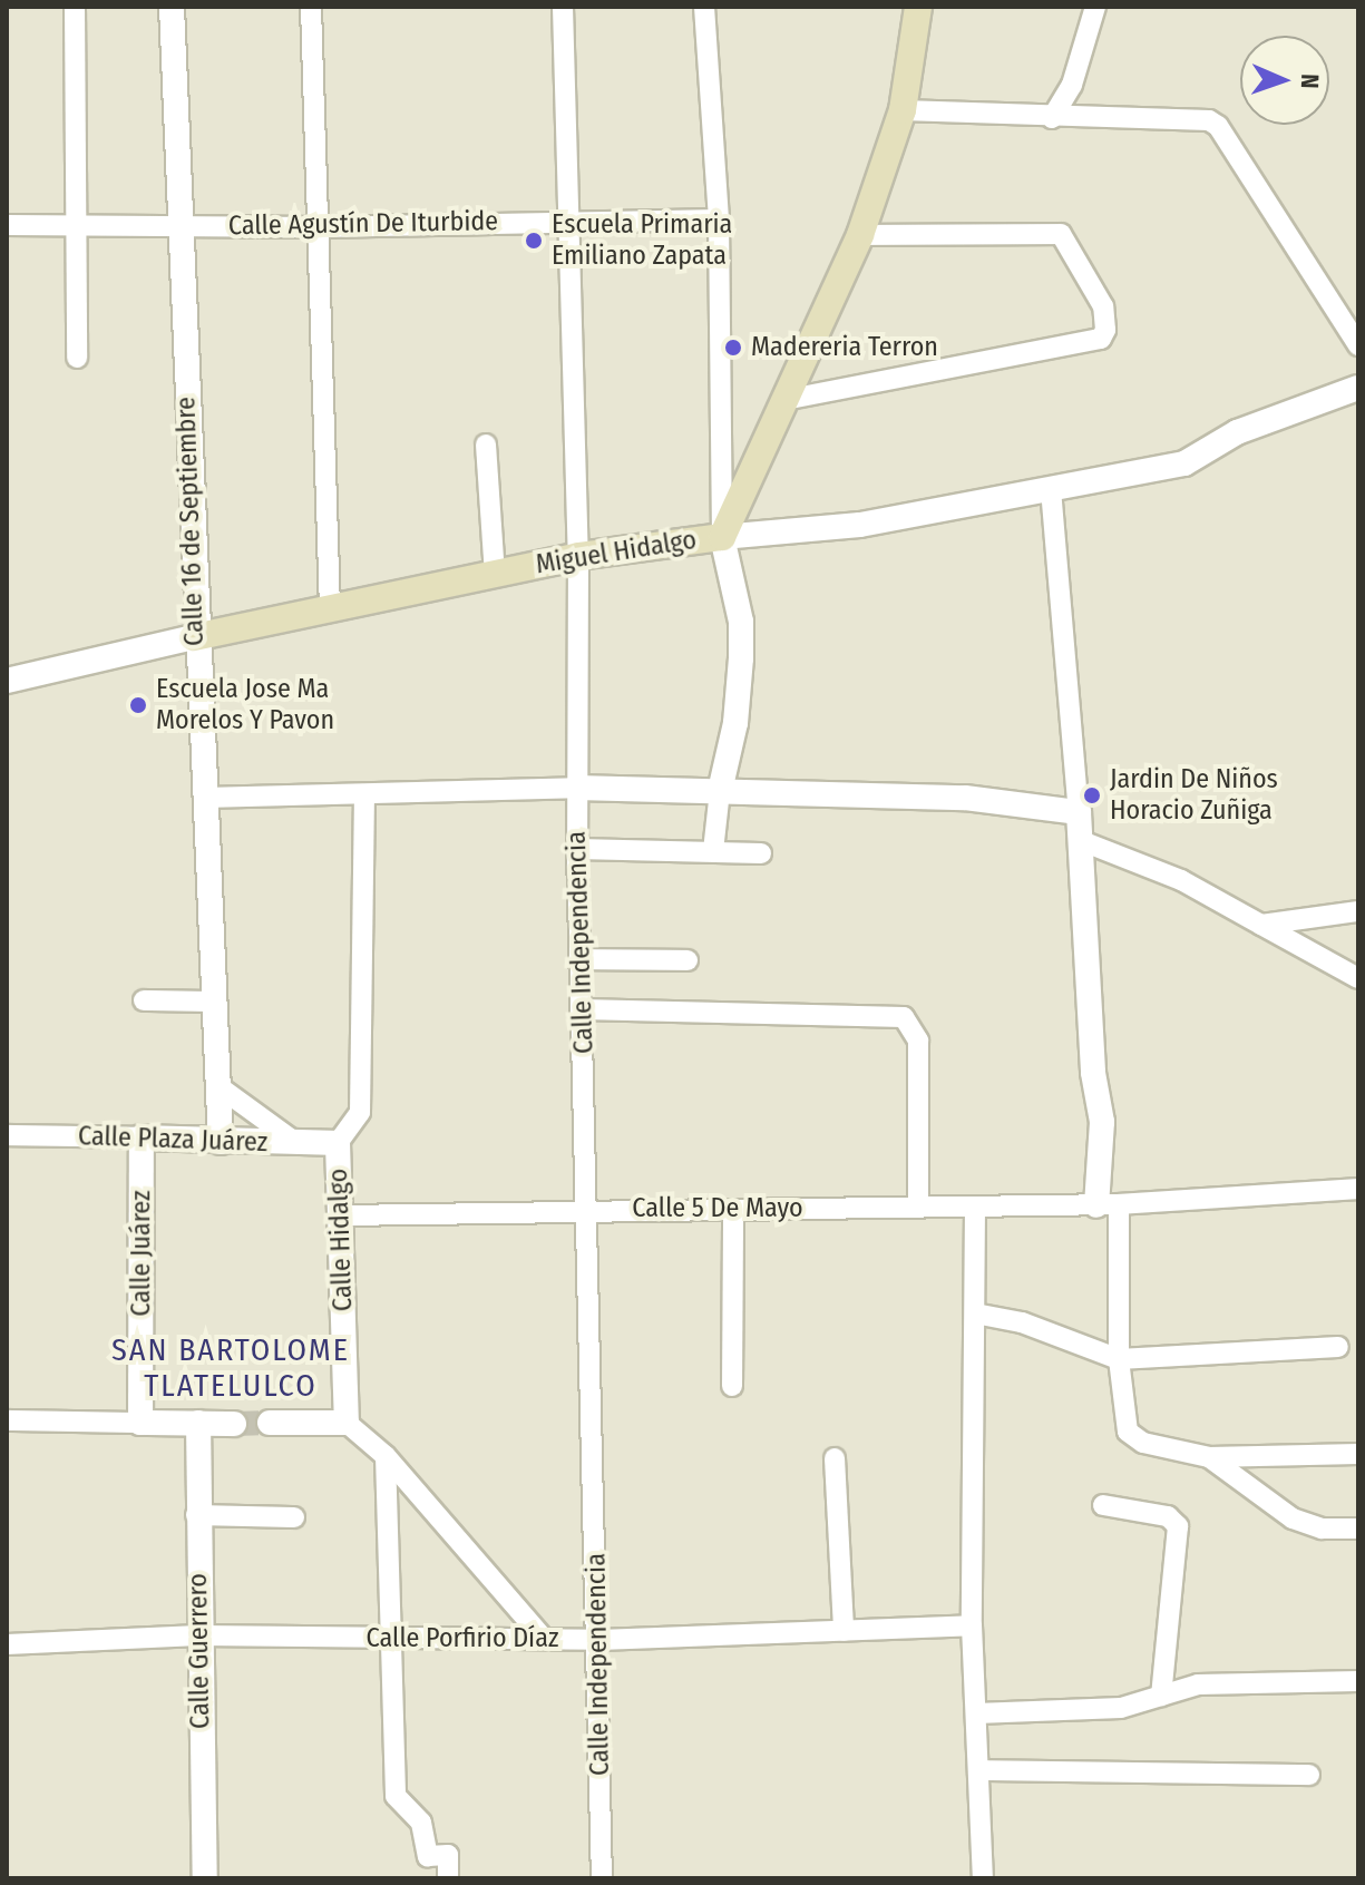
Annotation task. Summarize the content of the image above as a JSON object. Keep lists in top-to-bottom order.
{
  "streets": {
    "main road": ["Miguel Hidalgo"],
    "street": [
      "Calle Agustín De Iturbide",
      "Calle 16 de Septiembre",
      "Calle Independencia",
      "Calle Plaza Juárez",
      "Calle 5 De Mayo",
      "Calle Hidalgo",
      "Calle Juárez",
      "Calle Porfirio Díaz",
      "Calle Guerrero"
    ]
  },
  "crossings": [
    ["Calle Agustín De Iturbide", "Calle 16 de Septiembre"],
    ["Calle Agustín De Iturbide", "Calle Independencia"],
    ["Calle 16 de Septiembre", "Miguel Hidalgo"],
    ["Calle 16 de Septiembre", "Calle Plaza Juárez"],
    ["Miguel Hidalgo", "Calle Independencia"],
    ["Calle Independencia", "Calle 5 De Mayo"],
    ["Calle Independencia", "Calle Porfirio Díaz"],
    ["Calle Plaza Juárez", "Calle Hidalgo"],
    ["Calle Plaza Juárez", "Calle Juárez"],
    ["Calle 5 De Mayo", "Calle Hidalgo"],
    ["Calle Porfirio Díaz", "Calle Guerrero"]
  ],
  "districts": ["SAN BARTOLOME TLATELULCO"],
  "places": [
    "Escuela Primaria Emiliano Zapata",
    "Madereria Terron",
    "Escuela Jose Ma Morelos Y Pavon",
    "Jardin De Niños Horacio Zuñiga"
  ],
  "north": "right"
}
